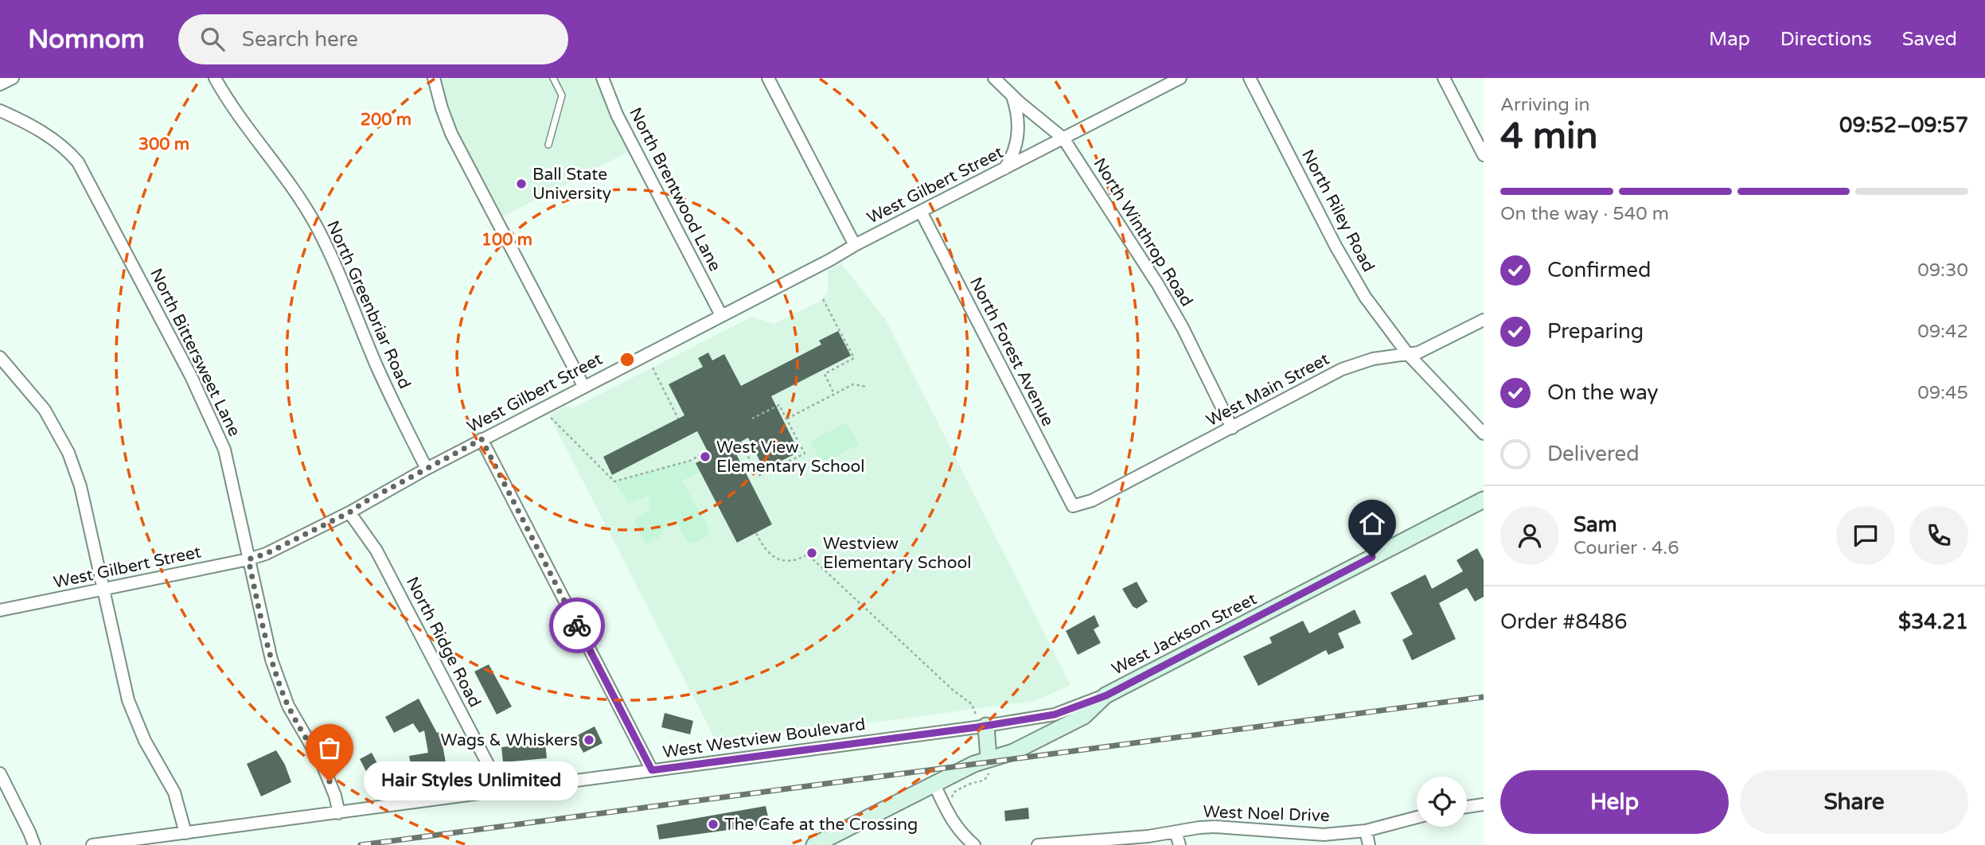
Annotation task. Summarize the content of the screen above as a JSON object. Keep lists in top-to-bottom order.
{
  "streets": {
    "main road": ["West Jackson Street"],
    "street": [
      "West Gilbert Street",
      "North Brentwood Lane",
      "North Riley Road",
      "North Winthrop Road",
      "North Greenbriar Road",
      "North Forest Avenue",
      "North Bittersweet Lane",
      "West Main Street",
      "North Ridge Road",
      "West Westview Boulevard",
      "West Noel Drive"
    ]
  },
  "crossings": [
    ["West Gilbert Street", "North Brentwood Lane"],
    ["West Gilbert Street", "North Winthrop Road"],
    ["West Gilbert Street", "North Greenbriar Road"],
    ["West Gilbert Street", "North Forest Avenue"],
    ["West Gilbert Street", "North Bittersweet Lane"],
    ["West Gilbert Street", "North Ridge Road"],
    ["North Riley Road", "West Main Street"],
    ["North Winthrop Road", "West Main Street"],
    ["North Forest Avenue", "West Main Street"],
    ["North Bittersweet Lane", "West Westview Boulevard"],
    ["West Jackson Street", "West Westview Boulevard"],
    ["North Ridge Road", "West Westview Boulevard"]
  ],
  "places": [
    "Ball State University",
    "West View Elementary School",
    "Westview Elementary School",
    "Wags & Whiskers",
    "Hair Styles Unlimited",
    "The Cafe at the Crossing"
  ],
  "page": {
    "header": "Nomnom",
    "search": "Search here",
    "nav": ["Map", "Directions", "Saved"],
    "heading": ["4 min", "Arriving in", "09:52–09:57"],
    "panel": [
      "Sam",
      "Courier · 4.6",
      "Order #8486",
      "$34.21"
    ],
    "bar": "On the way · 540 m",
    "list": [
      ["Confirmed", "09:30"],
      ["Preparing", "09:42"],
      ["On the way", "09:45"],
      "Delivered"
    ],
    "buttons": ["Help", "Share"],
    "bubble": "Hair Styles Unlimited"
  },
  "rings": ["200 m", "300 m", "100 m"]
}
